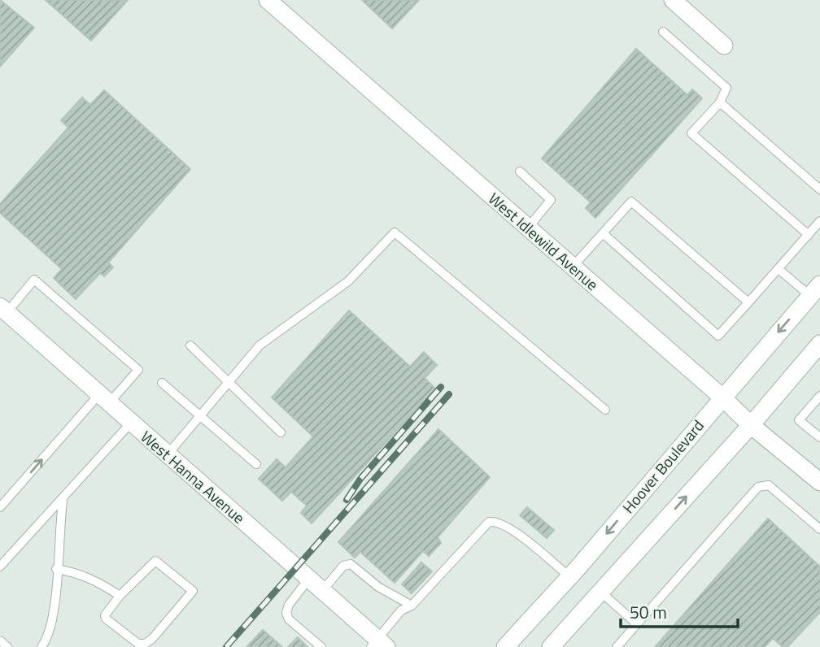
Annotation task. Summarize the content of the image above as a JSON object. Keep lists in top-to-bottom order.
{
  "streets": {
    "street": ["West Idlewild Avenue", "Hoover Boulevard", "West Hanna Avenue"]
  },
  "crossings": [
    ["West Idlewild Avenue", "Hoover Boulevard"]
  ],
  "scale_bar": "50 m"
}
